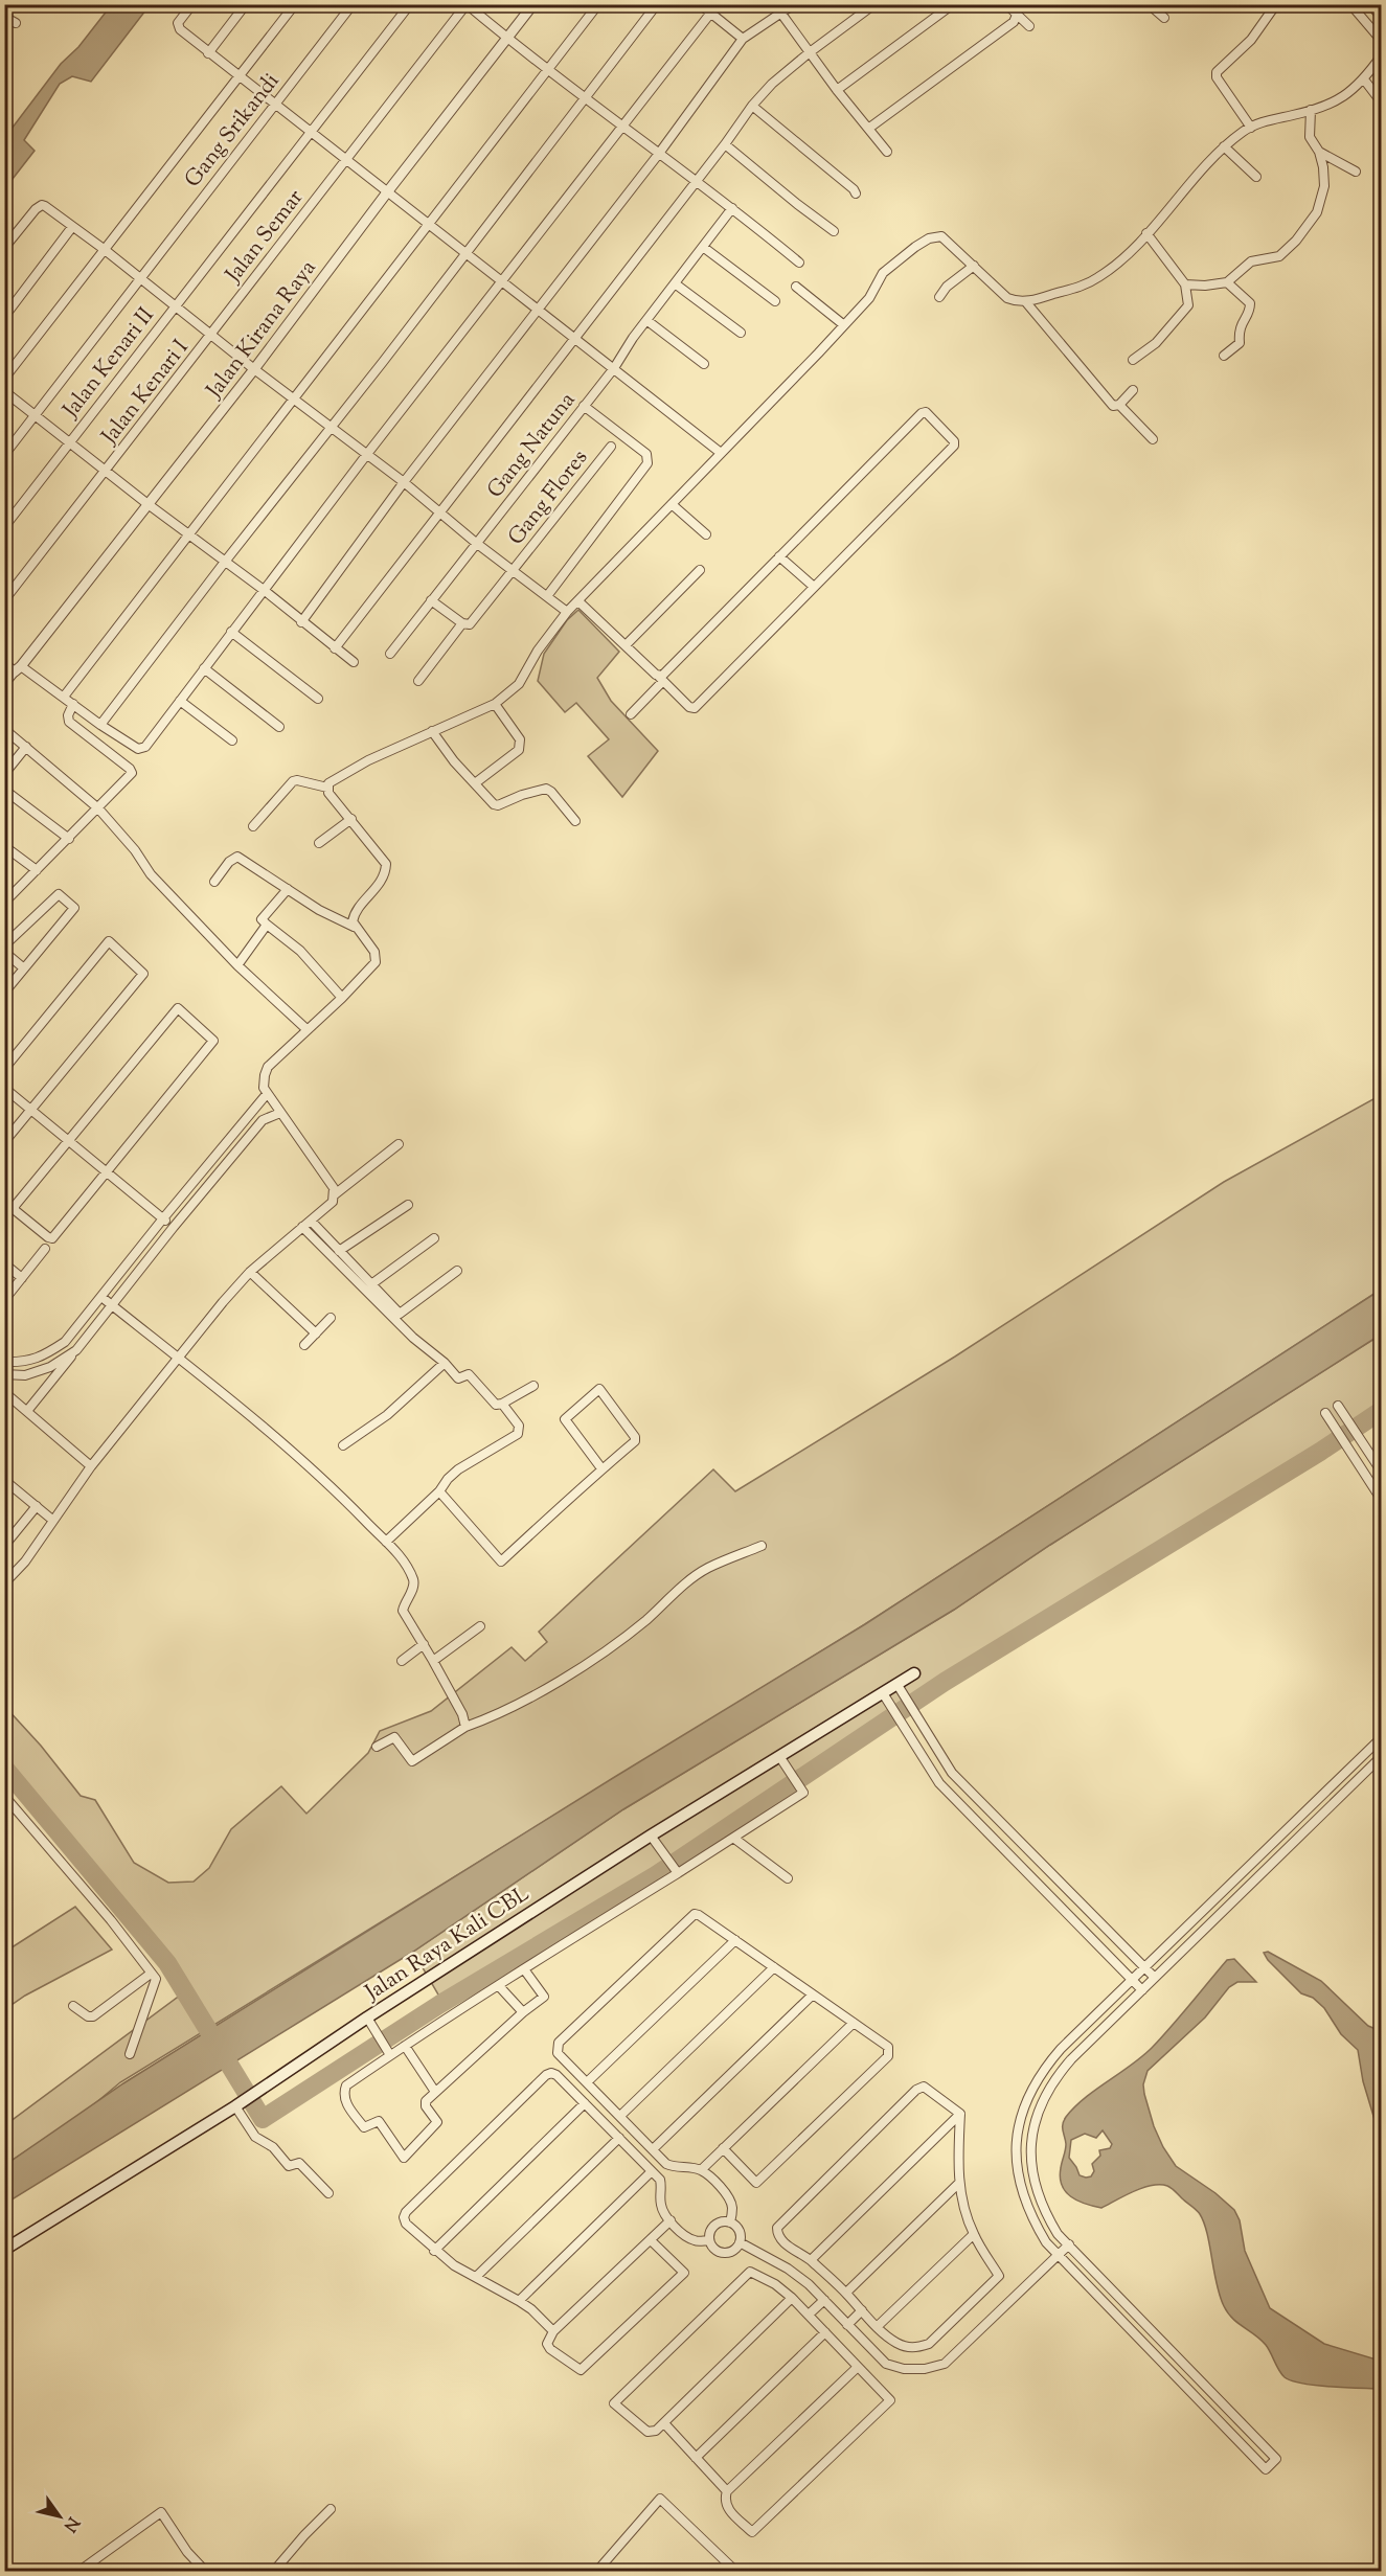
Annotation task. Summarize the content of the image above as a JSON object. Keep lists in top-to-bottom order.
{
  "streets": {
    "main road": ["Jalan Raya Kali CBL"],
    "street": [
      "Gang Srikandi",
      "Jalan Semar",
      "Jalan Kirana Raya",
      "Jalan Kenari II",
      "Jalan Kenari I",
      "Gang Natuna",
      "Gang Flores"
    ]
  },
  "crossings": [
    ["Jalan Semar", "Jalan Kenari I"]
  ],
  "north": "bottom right"
}
